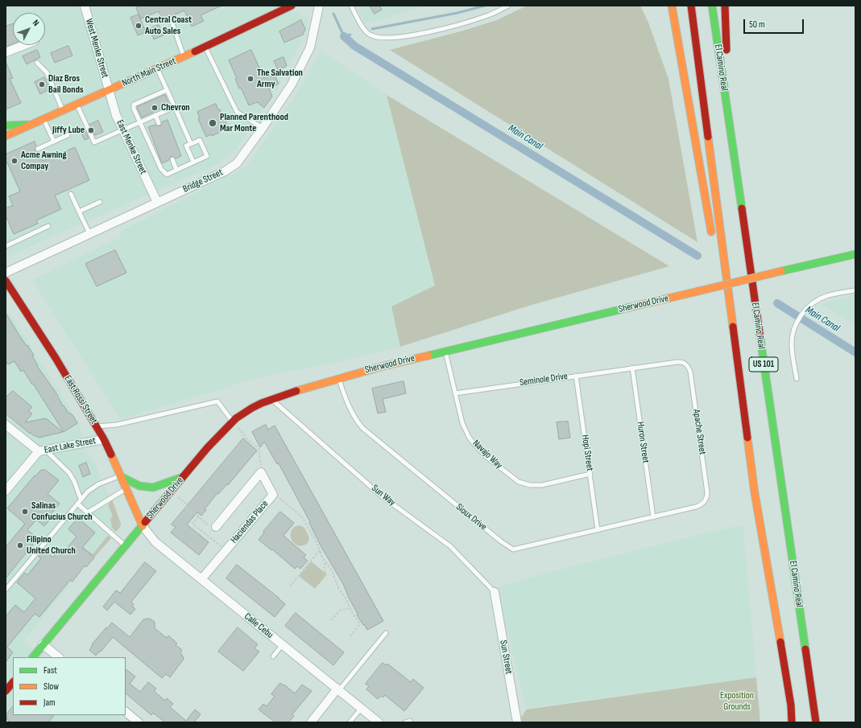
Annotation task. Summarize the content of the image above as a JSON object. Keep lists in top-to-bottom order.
{
  "streets": {
    "main road": [
      "El Camino Real",
      "North Main Street",
      "Sherwood Drive",
      "US 101",
      "East Rossi Street"
    ],
    "street": [
      "West Menke Street",
      "East Menke Street",
      "Bridge Street",
      "East Lake Street",
      "Haciendas Place",
      "Calle Cebu",
      "Sun Street"
    ],
    "lane": [
      "Seminole Drive",
      "Apache Street",
      "Huron Street",
      "Hopi Street",
      "Navajo Way",
      "Sun Way",
      "Sioux Drive"
    ]
  },
  "crossings": [
    ["West Menke Street", "North Main Street"],
    ["West Menke Street", "East Menke Street"],
    ["North Main Street", "East Menke Street"],
    ["East Menke Street", "Bridge Street"],
    ["Sherwood Drive", "East Rossi Street"],
    ["Sherwood Drive", "Navajo Way"],
    ["Sherwood Drive", "Sun Way"],
    ["Sherwood Drive", "Sioux Drive"],
    ["Sherwood Drive", "Calle Cebu"],
    ["Seminole Drive", "Apache Street"],
    ["Seminole Drive", "Huron Street"],
    ["Seminole Drive", "Hopi Street"],
    ["Seminole Drive", "Navajo Way"],
    ["East Rossi Street", "East Lake Street"],
    ["East Rossi Street", "Calle Cebu"],
    ["Apache Street", "Huron Street"],
    ["Apache Street", "Sioux Drive"],
    ["Huron Street", "Sioux Drive"],
    ["Hopi Street", "Navajo Way"],
    ["Hopi Street", "Sioux Drive"],
    ["Sun Way", "Sun Street"],
    ["Haciendas Place", "Calle Cebu"]
  ],
  "water": ["Main Canal"],
  "parks": ["Exposition Grounds"],
  "places": [
    "Central Coast Auto Sales",
    "The Salvation Army",
    "Diaz Bros Bail Bonds",
    "Chevron",
    "Planned Parenthood Mar Monte",
    "Jiffy Lube",
    "Acme Awning Compay",
    "Salinas Confucius Church",
    "Filipino United Church"
  ],
  "legend": ["Fast", "Slow", "Jam"],
  "scale_bar": "50 m",
  "north": "top right"
}
